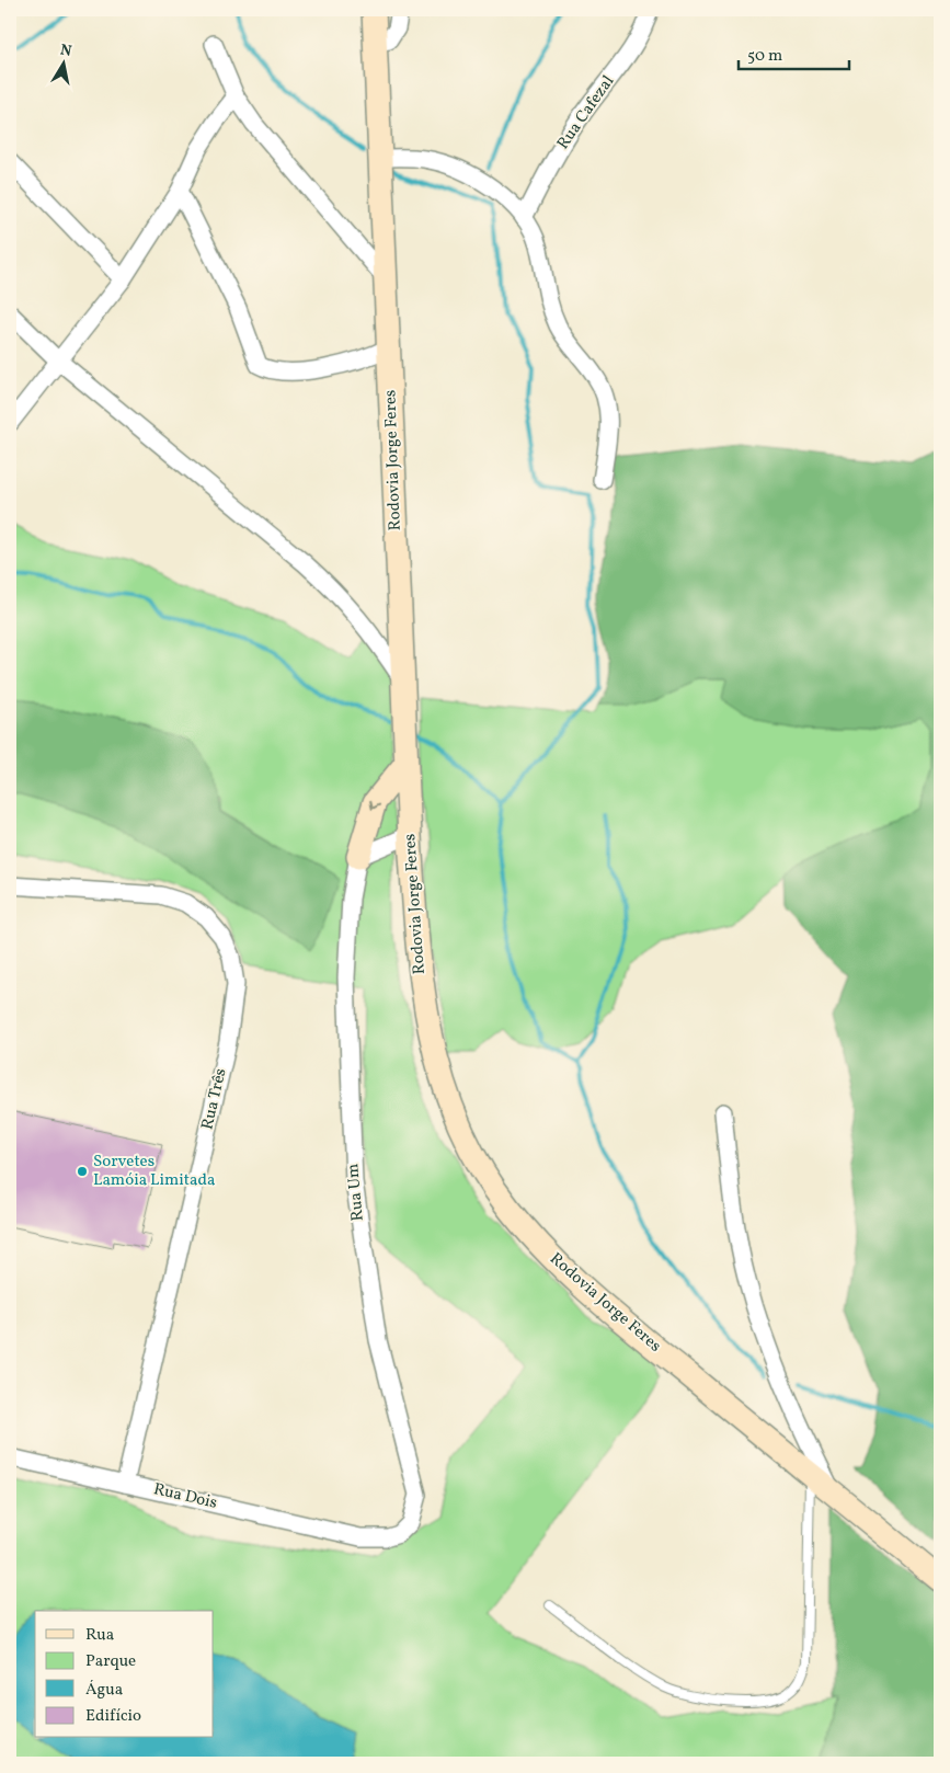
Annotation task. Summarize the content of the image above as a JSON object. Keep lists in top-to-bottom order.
{
  "streets": {
    "main road": ["Rodovia Jorge Feres"],
    "street": [
      "Rua Cafezal",
      "Rua Três",
      "Rua Um",
      "Rua Dois"
    ]
  },
  "crossings": [
    ["Rua Três", "Rua Dois"],
    ["Rua Um", "Rua Dois"]
  ],
  "places": ["Sorvetes Lamóia Limitada"],
  "legend": [
    "Rua",
    "Parque",
    "Água",
    "Edifício"
  ],
  "scale_bar": "50 m",
  "north": "top"
}
